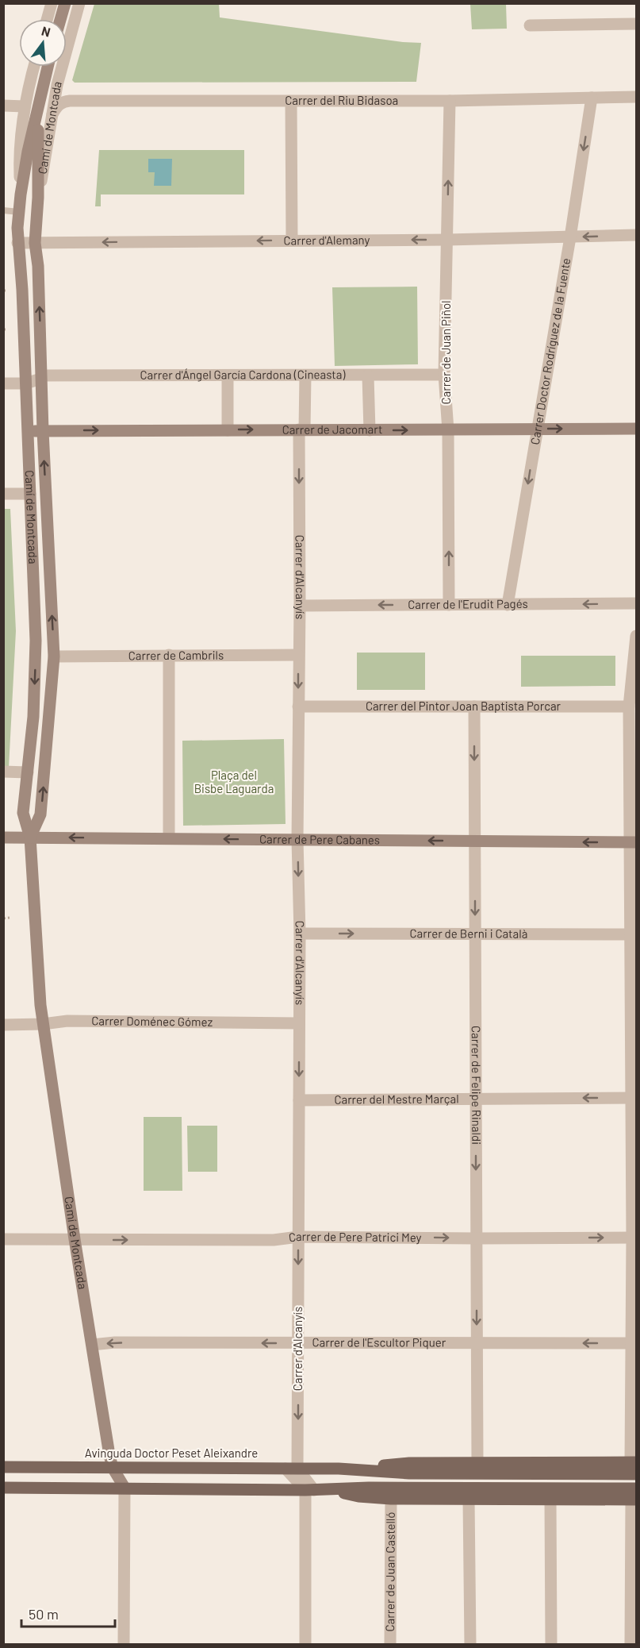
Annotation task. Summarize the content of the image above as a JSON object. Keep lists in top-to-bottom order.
{
  "streets": {
    "main road": ["Avinguda Doctor Peset Aleixandre"],
    "street": [
      "Carrer del Riu Bidasoa",
      "Camí de Montcada",
      "Carrer d'Alemany",
      "Carrer Doctor Rodríguez de la Fuente",
      "Carrer de Juan Piñol",
      "Carrer d'Ángel García Cardona (Cineasta)",
      "Carrer de Jacomart",
      "Carrer d'Alcanyís",
      "Carrer de l'Erudit Pagés",
      "Carrer de Cambrils",
      "Carrer del Pintor Joan Baptista Porcar",
      "Carrer de Pere Cabanes",
      "Carrer de Berni i Català",
      "Carrer Doménec Gómez",
      "Carrer de Felipe Rinaldi",
      "Carrer del Mestre Marçal",
      "Carrer de Pere Patrici Mey",
      "Carrer de l'Escultor Piquer",
      "Carrer de Juan Castelló"
    ]
  },
  "crossings": [
    ["Carrer del Riu Bidasoa", "Camí de Montcada"],
    ["Carrer del Riu Bidasoa", "Carrer Doctor Rodríguez de la Fuente"],
    ["Carrer del Riu Bidasoa", "Carrer de Juan Piñol"],
    ["Camí de Montcada", "Carrer d'Alemany"],
    ["Camí de Montcada", "Carrer d'Ángel García Cardona (Cineasta)"],
    ["Camí de Montcada", "Carrer de Jacomart"],
    ["Camí de Montcada", "Carrer de Cambrils"],
    ["Camí de Montcada", "Carrer de Pere Cabanes"],
    ["Camí de Montcada", "Carrer Doménec Gómez"],
    ["Camí de Montcada", "Carrer de Pere Patrici Mey"],
    ["Camí de Montcada", "Carrer de l'Escultor Piquer"],
    ["Camí de Montcada", "Avinguda Doctor Peset Aleixandre"],
    ["Carrer d'Alemany", "Carrer Doctor Rodríguez de la Fuente"],
    ["Carrer d'Alemany", "Carrer de Juan Piñol"],
    ["Carrer Doctor Rodríguez de la Fuente", "Carrer de Jacomart"],
    ["Carrer Doctor Rodríguez de la Fuente", "Carrer de l'Erudit Pagés"],
    ["Carrer de Juan Piñol", "Carrer d'Ángel García Cardona (Cineasta)"],
    ["Carrer de Juan Piñol", "Carrer de Jacomart"],
    ["Carrer de Juan Piñol", "Carrer de l'Erudit Pagés"],
    ["Carrer d'Ángel García Cardona (Cineasta)", "Carrer d'Alcanyís"],
    ["Carrer de Jacomart", "Carrer d'Alcanyís"],
    ["Carrer d'Alcanyís", "Carrer de l'Erudit Pagés"],
    ["Carrer d'Alcanyís", "Carrer de Cambrils"],
    ["Carrer d'Alcanyís", "Carrer del Pintor Joan Baptista Porcar"],
    ["Carrer d'Alcanyís", "Carrer de Pere Cabanes"],
    ["Carrer d'Alcanyís", "Carrer de Berni i Català"],
    ["Carrer d'Alcanyís", "Carrer Doménec Gómez"],
    ["Carrer d'Alcanyís", "Carrer del Mestre Marçal"],
    ["Carrer d'Alcanyís", "Carrer de Pere Patrici Mey"],
    ["Carrer d'Alcanyís", "Carrer de l'Escultor Piquer"],
    ["Carrer d'Alcanyís", "Avinguda Doctor Peset Aleixandre"],
    ["Carrer del Pintor Joan Baptista Porcar", "Carrer de Felipe Rinaldi"],
    ["Carrer de Pere Cabanes", "Carrer de Felipe Rinaldi"],
    ["Carrer de Berni i Català", "Carrer de Felipe Rinaldi"],
    ["Carrer de Felipe Rinaldi", "Carrer del Mestre Marçal"],
    ["Carrer de Felipe Rinaldi", "Carrer de Pere Patrici Mey"],
    ["Carrer de Felipe Rinaldi", "Carrer de l'Escultor Piquer"],
    ["Carrer de Felipe Rinaldi", "Avinguda Doctor Peset Aleixandre"]
  ],
  "one_way": [
    "Carrer d'Alemany",
    "Carrer Doctor Rodríguez de la Fuente",
    "Carrer de Juan Piñol",
    "Carrer de Jacomart",
    "Carrer d'Alcanyís",
    "Carrer de l'Erudit Pagés",
    "Carrer de Pere Cabanes",
    "Carrer de Berni i Català",
    "Carrer de Felipe Rinaldi",
    "Carrer del Mestre Marçal",
    "Carrer de Pere Patrici Mey",
    "Carrer de l'Escultor Piquer"
  ],
  "parks": ["Plaça del Bisbe Laguarda"],
  "scale_bar": "50 m",
  "north": "top"
}
